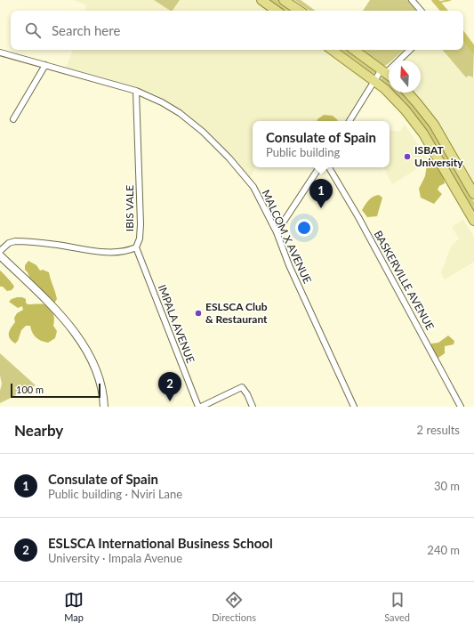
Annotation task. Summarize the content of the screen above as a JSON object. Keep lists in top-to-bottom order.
{
  "streets": {
    "street": [
      "IBIS VALE",
      "MALCOM X AVENUE",
      "BASKERVILLE AVENUE",
      "IMPALA AVENUE"
    ]
  },
  "crossings": [
    ["IBIS VALE", "MALCOM X AVENUE"],
    ["IBIS VALE", "IMPALA AVENUE"]
  ],
  "places": ["ISBAT University", "ESLSCA Club & Restaurant"],
  "scale_bar": "100 m",
  "north": "top",
  "page": {
    "search": "Search here",
    "popup": ["Consulate of Spain", "Public building"],
    "pins": ["1", "2"],
    "scale": "100 m",
    "heading": ["Nearby", "2 results"],
    "list": [
      {
        "mark": "1",
        "name": "Consulate of Spain",
        "note": "Public building · Nviri Lane",
        "value": "30 m"
      },
      {
        "mark": "2",
        "name": "ESLSCA International Business School",
        "note": "University · Impala Avenue",
        "value": "240 m"
      }
    ],
    "nav": ["Map", "Directions", "Saved"]
  }
}
